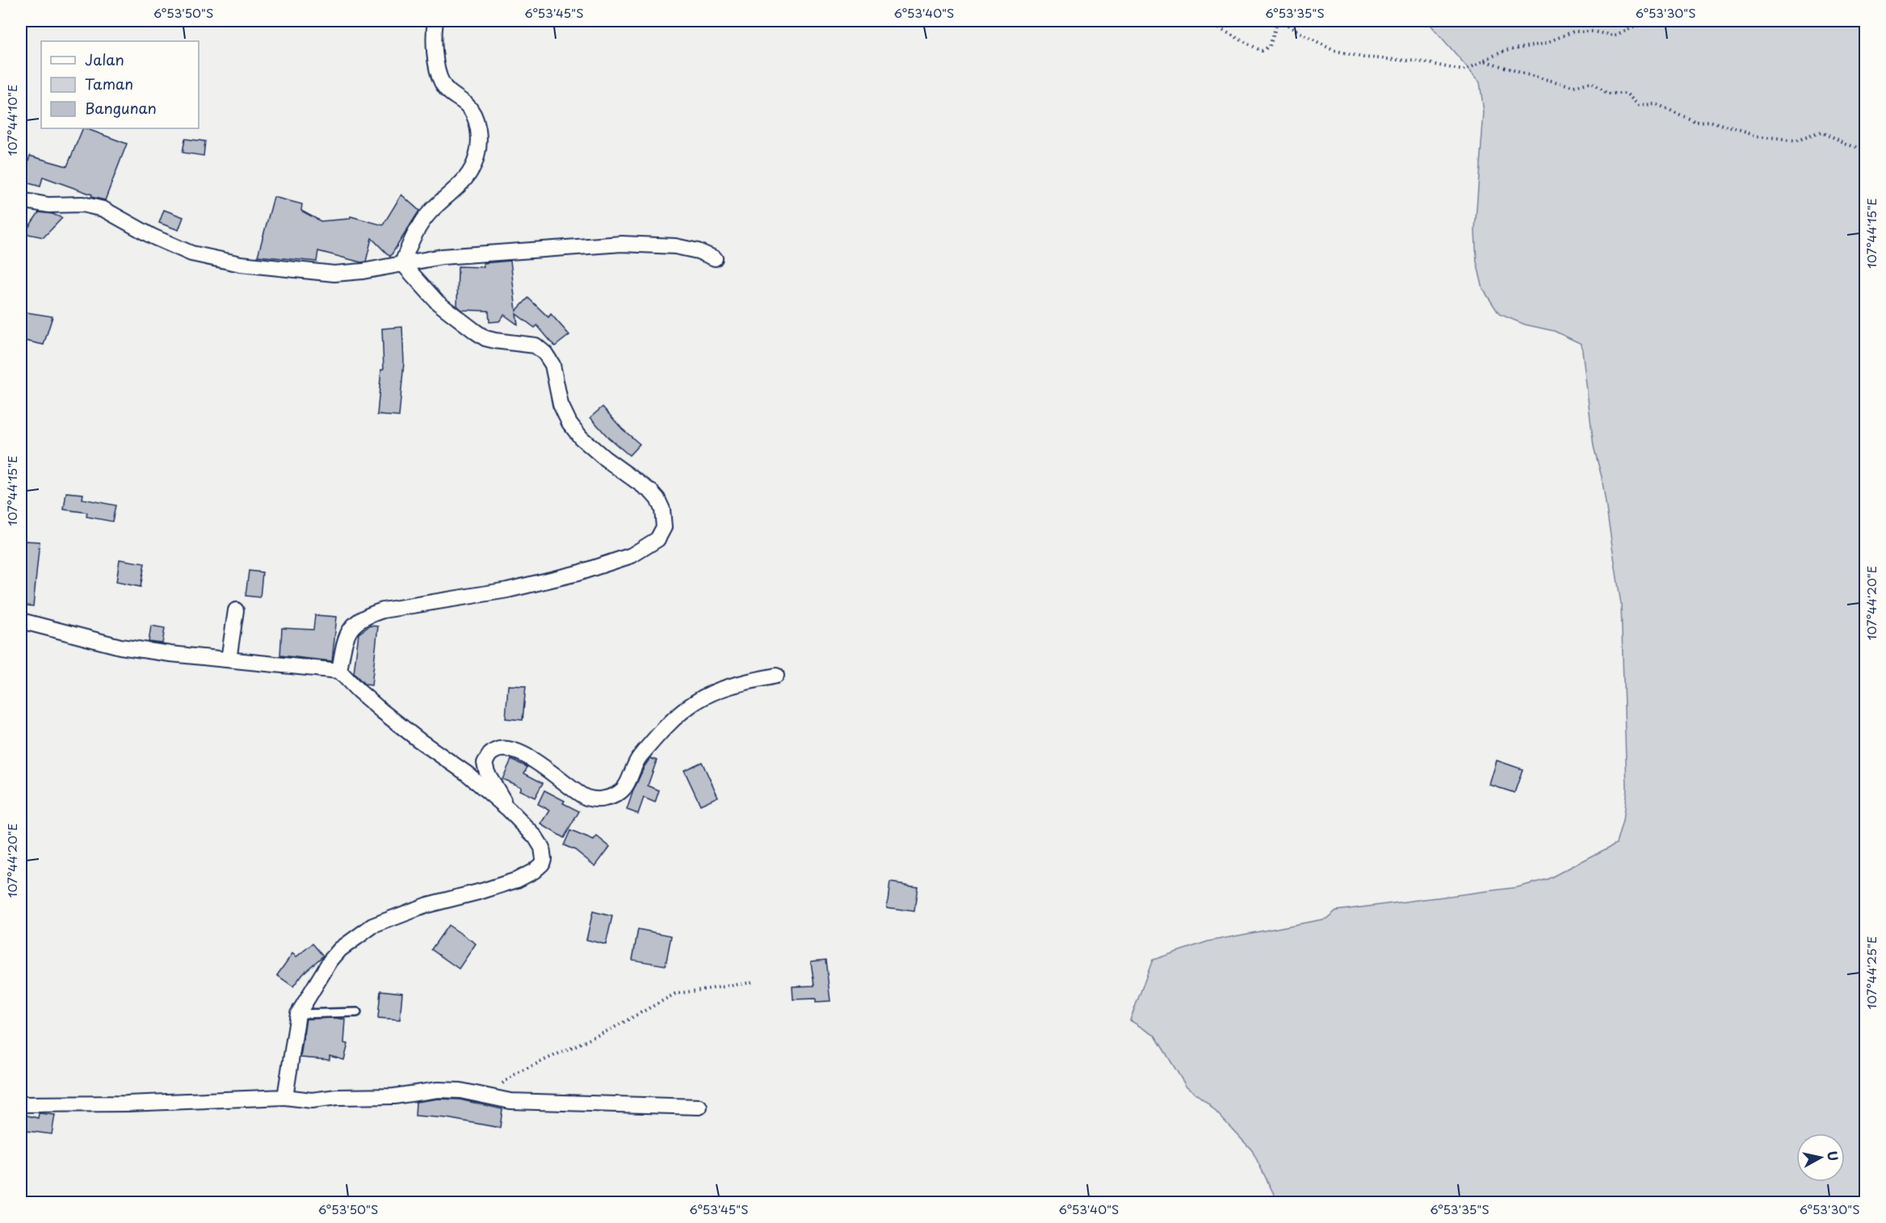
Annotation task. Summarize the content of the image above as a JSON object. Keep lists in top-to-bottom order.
{
  "legend": ["Jalan", "Taman", "Bangunan"],
  "north": "right",
  "coordinates": [
    "6°53'50\"S",
    "6°53'45\"S",
    "6°53'40\"S",
    "6°53'35\"S",
    "6°53'30\"S",
    "107°44'10\"E",
    "107°44'15\"E",
    "107°44'20\"E",
    "107°44'25\"E"
  ]
}
